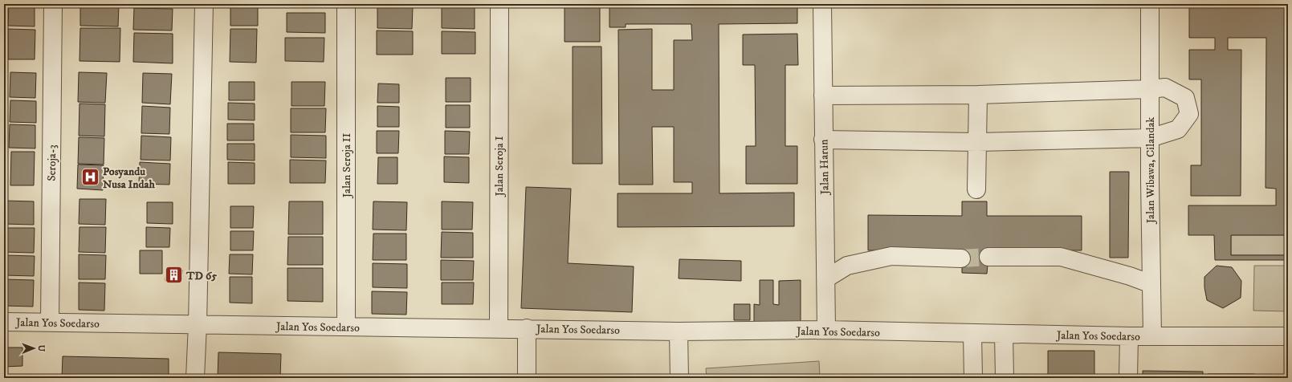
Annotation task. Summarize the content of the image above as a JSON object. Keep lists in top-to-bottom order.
{
  "streets": {
    "street": [
      "Seroja-3",
      "Jalan Seroja II",
      "Jalan Seroja I",
      "Jalan Harun",
      "Jalan Wibawa, Cilandak",
      "Jalan Yos Soedarso"
    ]
  },
  "crossings": [
    ["Seroja-3", "Jalan Yos Soedarso"],
    ["Jalan Seroja II", "Jalan Yos Soedarso"],
    ["Jalan Seroja I", "Jalan Yos Soedarso"],
    ["Jalan Harun", "Jalan Yos Soedarso"],
    ["Jalan Wibawa, Cilandak", "Jalan Yos Soedarso"]
  ],
  "places": {
    "hospital": ["Posyandu Nusa Indah"],
    "building": ["TD 65"]
  },
  "north": "right"
}
